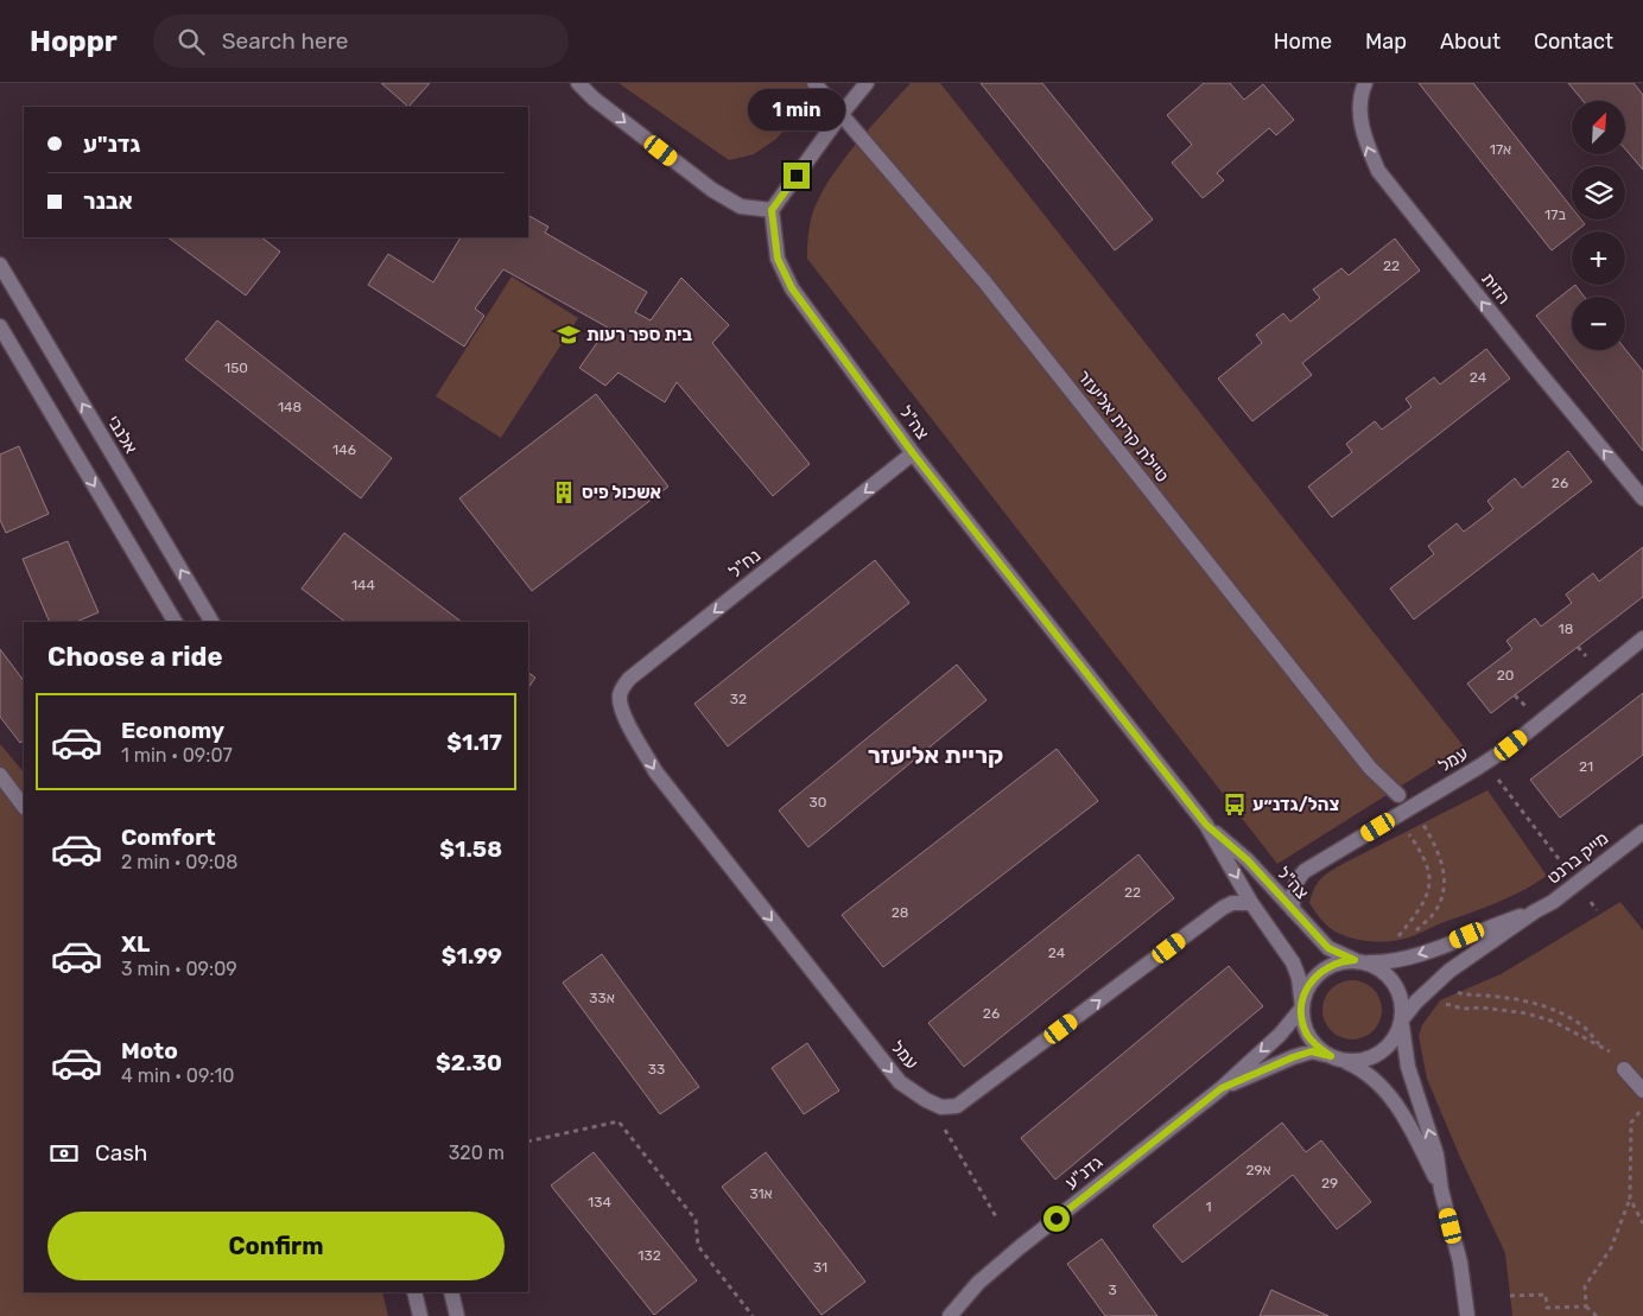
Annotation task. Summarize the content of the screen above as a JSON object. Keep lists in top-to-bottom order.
{
  "streets": {
    "street": [
      "הזית",
      "צה\"ל",
      "טיילת קרית אליעזר",
      "אלנבי",
      "נח\"ל",
      "עמל",
      "מייק ברנט",
      "גדנ\"ע"
    ]
  },
  "crossings": [
    ["צה\"ל", "נח\"ל"],
    ["צה\"ל", "עמל"],
    ["צה\"ל", "מייק ברנט"],
    ["צה\"ל", "גדנ\"ע"],
    ["נח\"ל", "עמל"],
    ["מייק ברנט", "גדנ\"ע"]
  ],
  "one_way": ["הזית", "נח\"ל", "עמל"],
  "districts": ["קריית אליעזר"],
  "places": {
    "school or university": ["בית ספר רעות"],
    "building": ["אשכול פיס"],
    "bus stop": ["צהל/גדנ״ע"]
  },
  "house_numbers": [
    "17א",
    "17ב",
    "22",
    "150",
    "24",
    "148",
    "146",
    "26",
    "144",
    "18",
    "20",
    "32",
    "21",
    "30",
    "22",
    "28",
    "24",
    "33א",
    "26",
    "33",
    "29א",
    "29",
    "31א",
    "134",
    "1",
    "132",
    "31",
    "3"
  ],
  "north": "top right",
  "page": {
    "header": "Hoppr",
    "search": "Search here",
    "nav": [
      "Home",
      "Map",
      "About",
      "Contact"
    ],
    "bubble": "1 min",
    "map_buttons": ["+", "−"],
    "banner": ["גדנ\"ע", "אבנר"],
    "heading": "Choose a ride",
    "list": [
      {
        "name": "Economy",
        "note": "1 min · 09:07",
        "value": "$1.17"
      },
      {
        "name": "Comfort",
        "note": "2 min · 09:08",
        "value": "$1.58"
      },
      {
        "name": "XL",
        "note": "3 min · 09:09",
        "value": "$1.99"
      },
      {
        "name": "Moto",
        "note": "4 min · 09:10",
        "value": "$2.30"
      }
    ],
    "pay": ["Cash", "320 m"],
    "buttons": "Confirm"
  }
}
